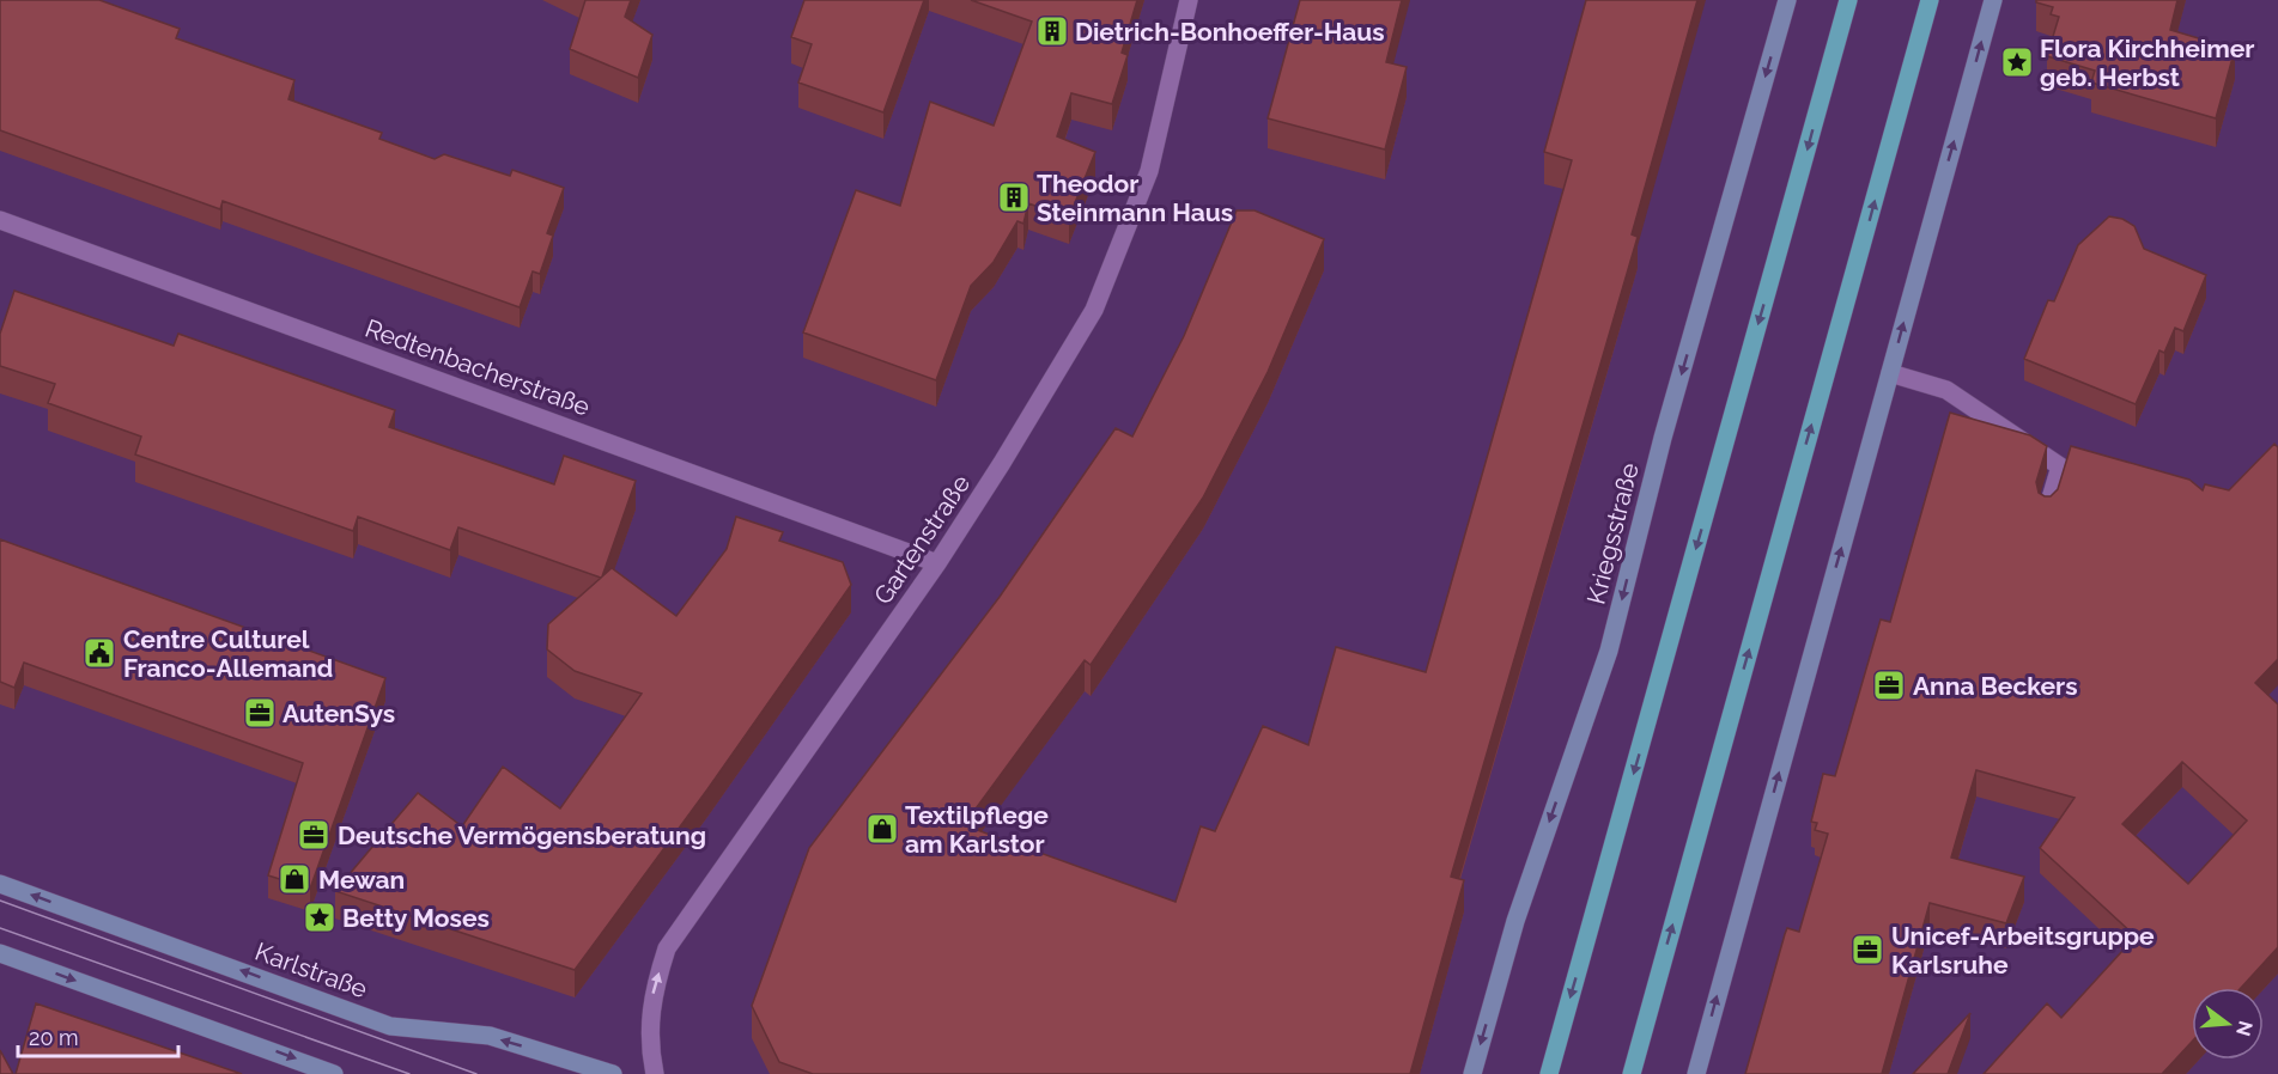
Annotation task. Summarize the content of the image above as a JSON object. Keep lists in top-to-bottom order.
{
  "streets": {
    "main road": ["Kriegsstraße", "Karlstraße"],
    "street": ["Redtenbacherstraße", "Gartenstraße"]
  },
  "crossings": [
    ["Redtenbacherstraße", "Gartenstraße"]
  ],
  "one_way": ["Gartenstraße"],
  "places": {
    "building": ["Dietrich-Bonhoeffer-Haus", "Theodor Steinmann Haus"],
    "place": ["Flora Kirchheimer geb. Herbst", "Betty Moses"],
    "public building": ["Centre Culturel Franco-Allemand"],
    "office": [
      "Anna Beckers",
      "AutenSys",
      "Deutsche Vermögensberatung",
      "Unicef-Arbeitsgruppe Karlsruhe"
    ],
    "shop": ["Textilpflege am Karlstor", "Mewan"]
  },
  "scale_bar": "20 m",
  "north": "right"
}
